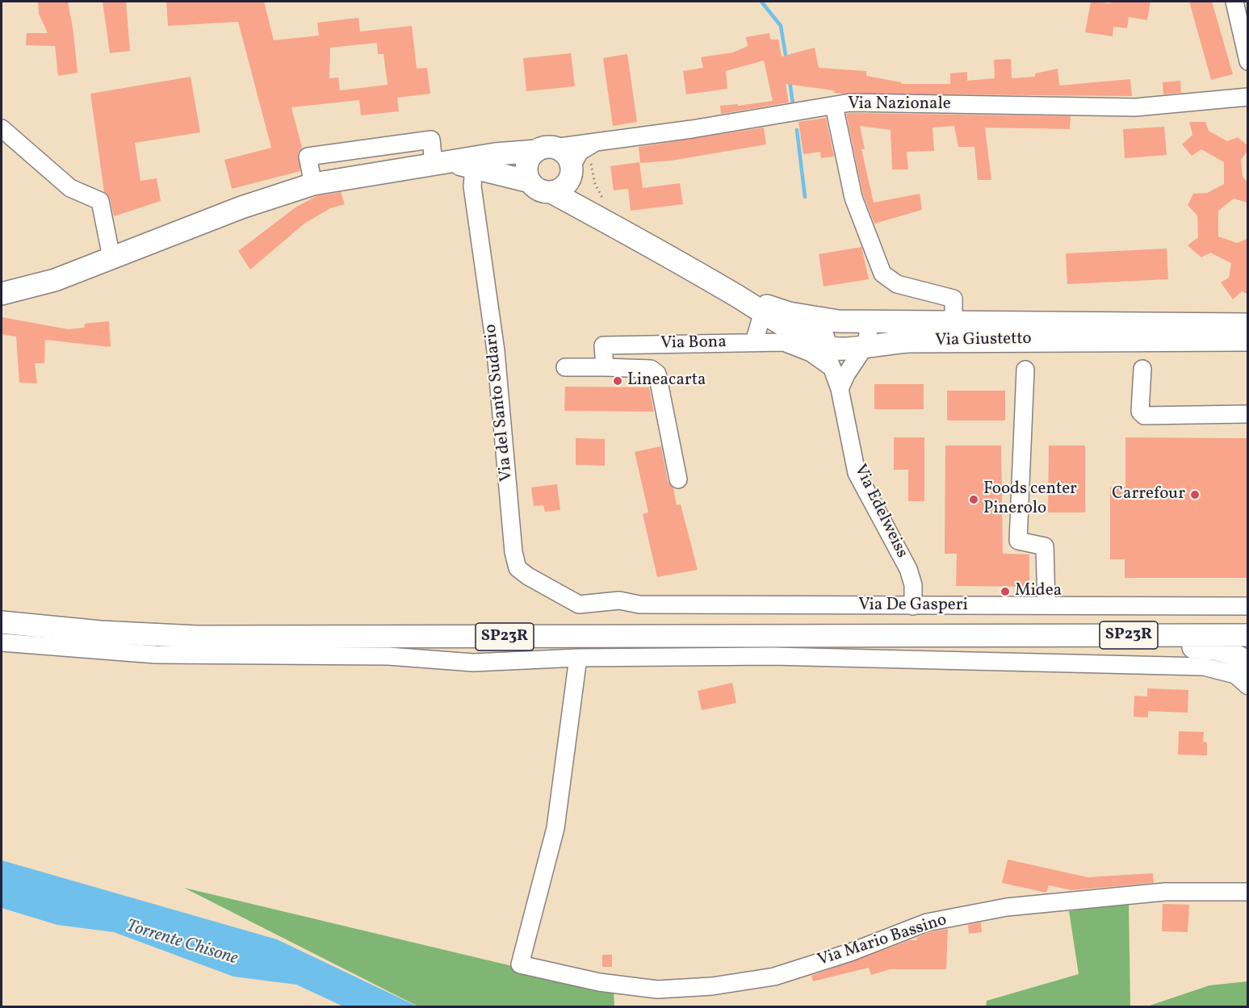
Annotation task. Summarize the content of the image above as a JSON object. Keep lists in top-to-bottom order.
{
  "streets": {
    "main road": ["Via Giustetto", "SP23R"],
    "street": [
      "Via Nazionale",
      "Via Bona",
      "Via del Santo Sudario",
      "Via Edelweiss",
      "Via De Gasperi",
      "Via Mario Bassino"
    ]
  },
  "crossings": [
    ["Via Nazionale", "Via Giustetto"],
    ["Via Giustetto", "Via Edelweiss"],
    ["Via del Santo Sudario", "Via De Gasperi"],
    ["Via Edelweiss", "Via De Gasperi"]
  ],
  "water": ["Torrente Chisone"],
  "places": [
    "Lineacarta",
    "Carrefour",
    "Foods center Pinerolo",
    "Midea"
  ]
}
